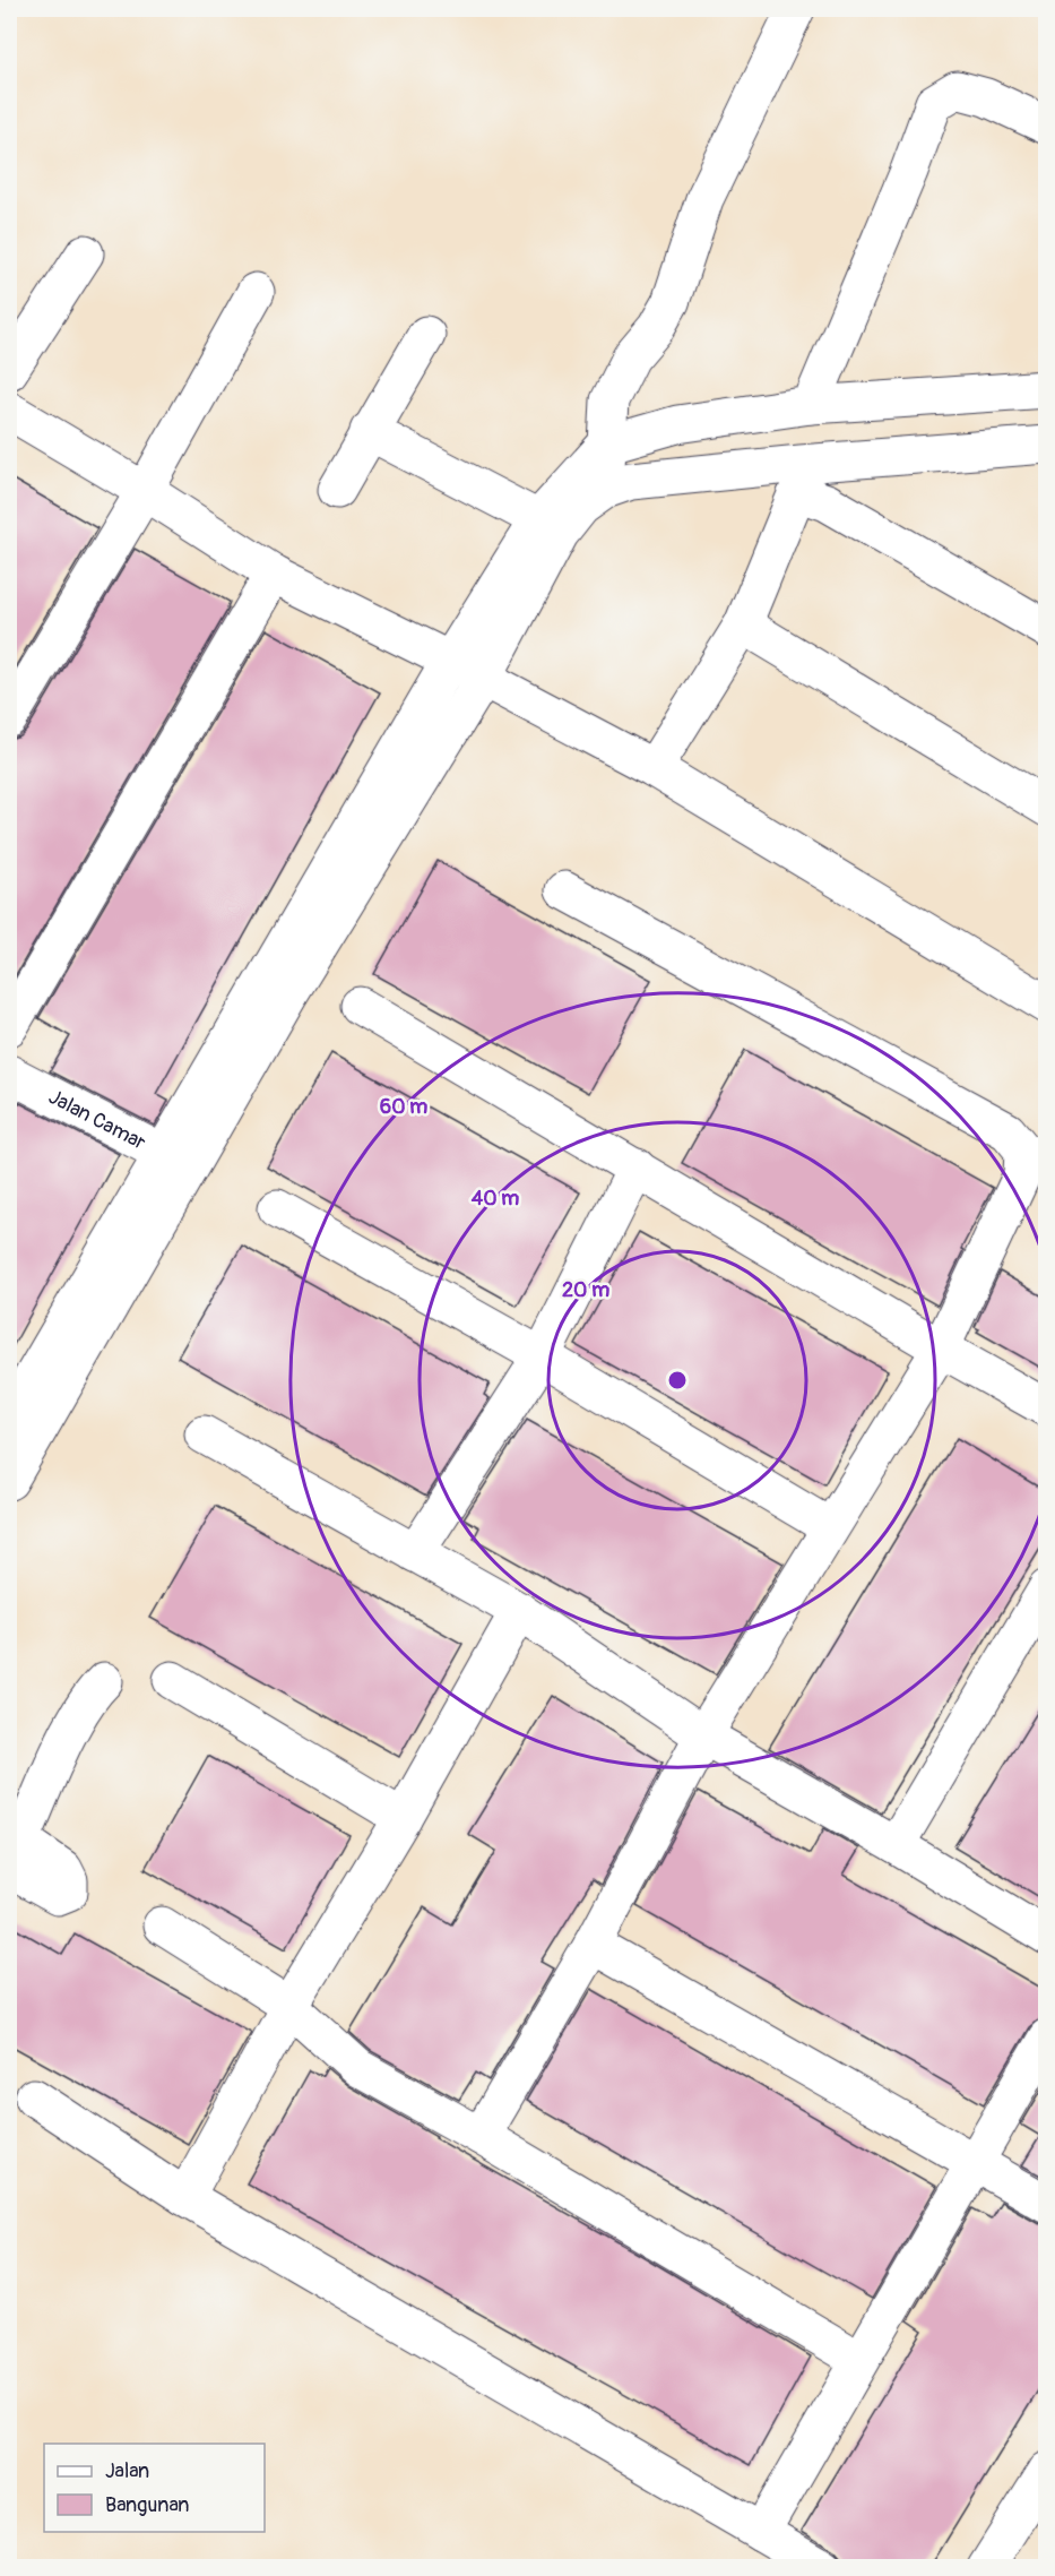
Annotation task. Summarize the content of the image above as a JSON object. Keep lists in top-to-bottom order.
{
  "streets": {
    "street": ["Jalan Camar"]
  },
  "legend": ["Jalan", "Bangunan"],
  "rings": ["60 m", "40 m", "20 m"]
}
